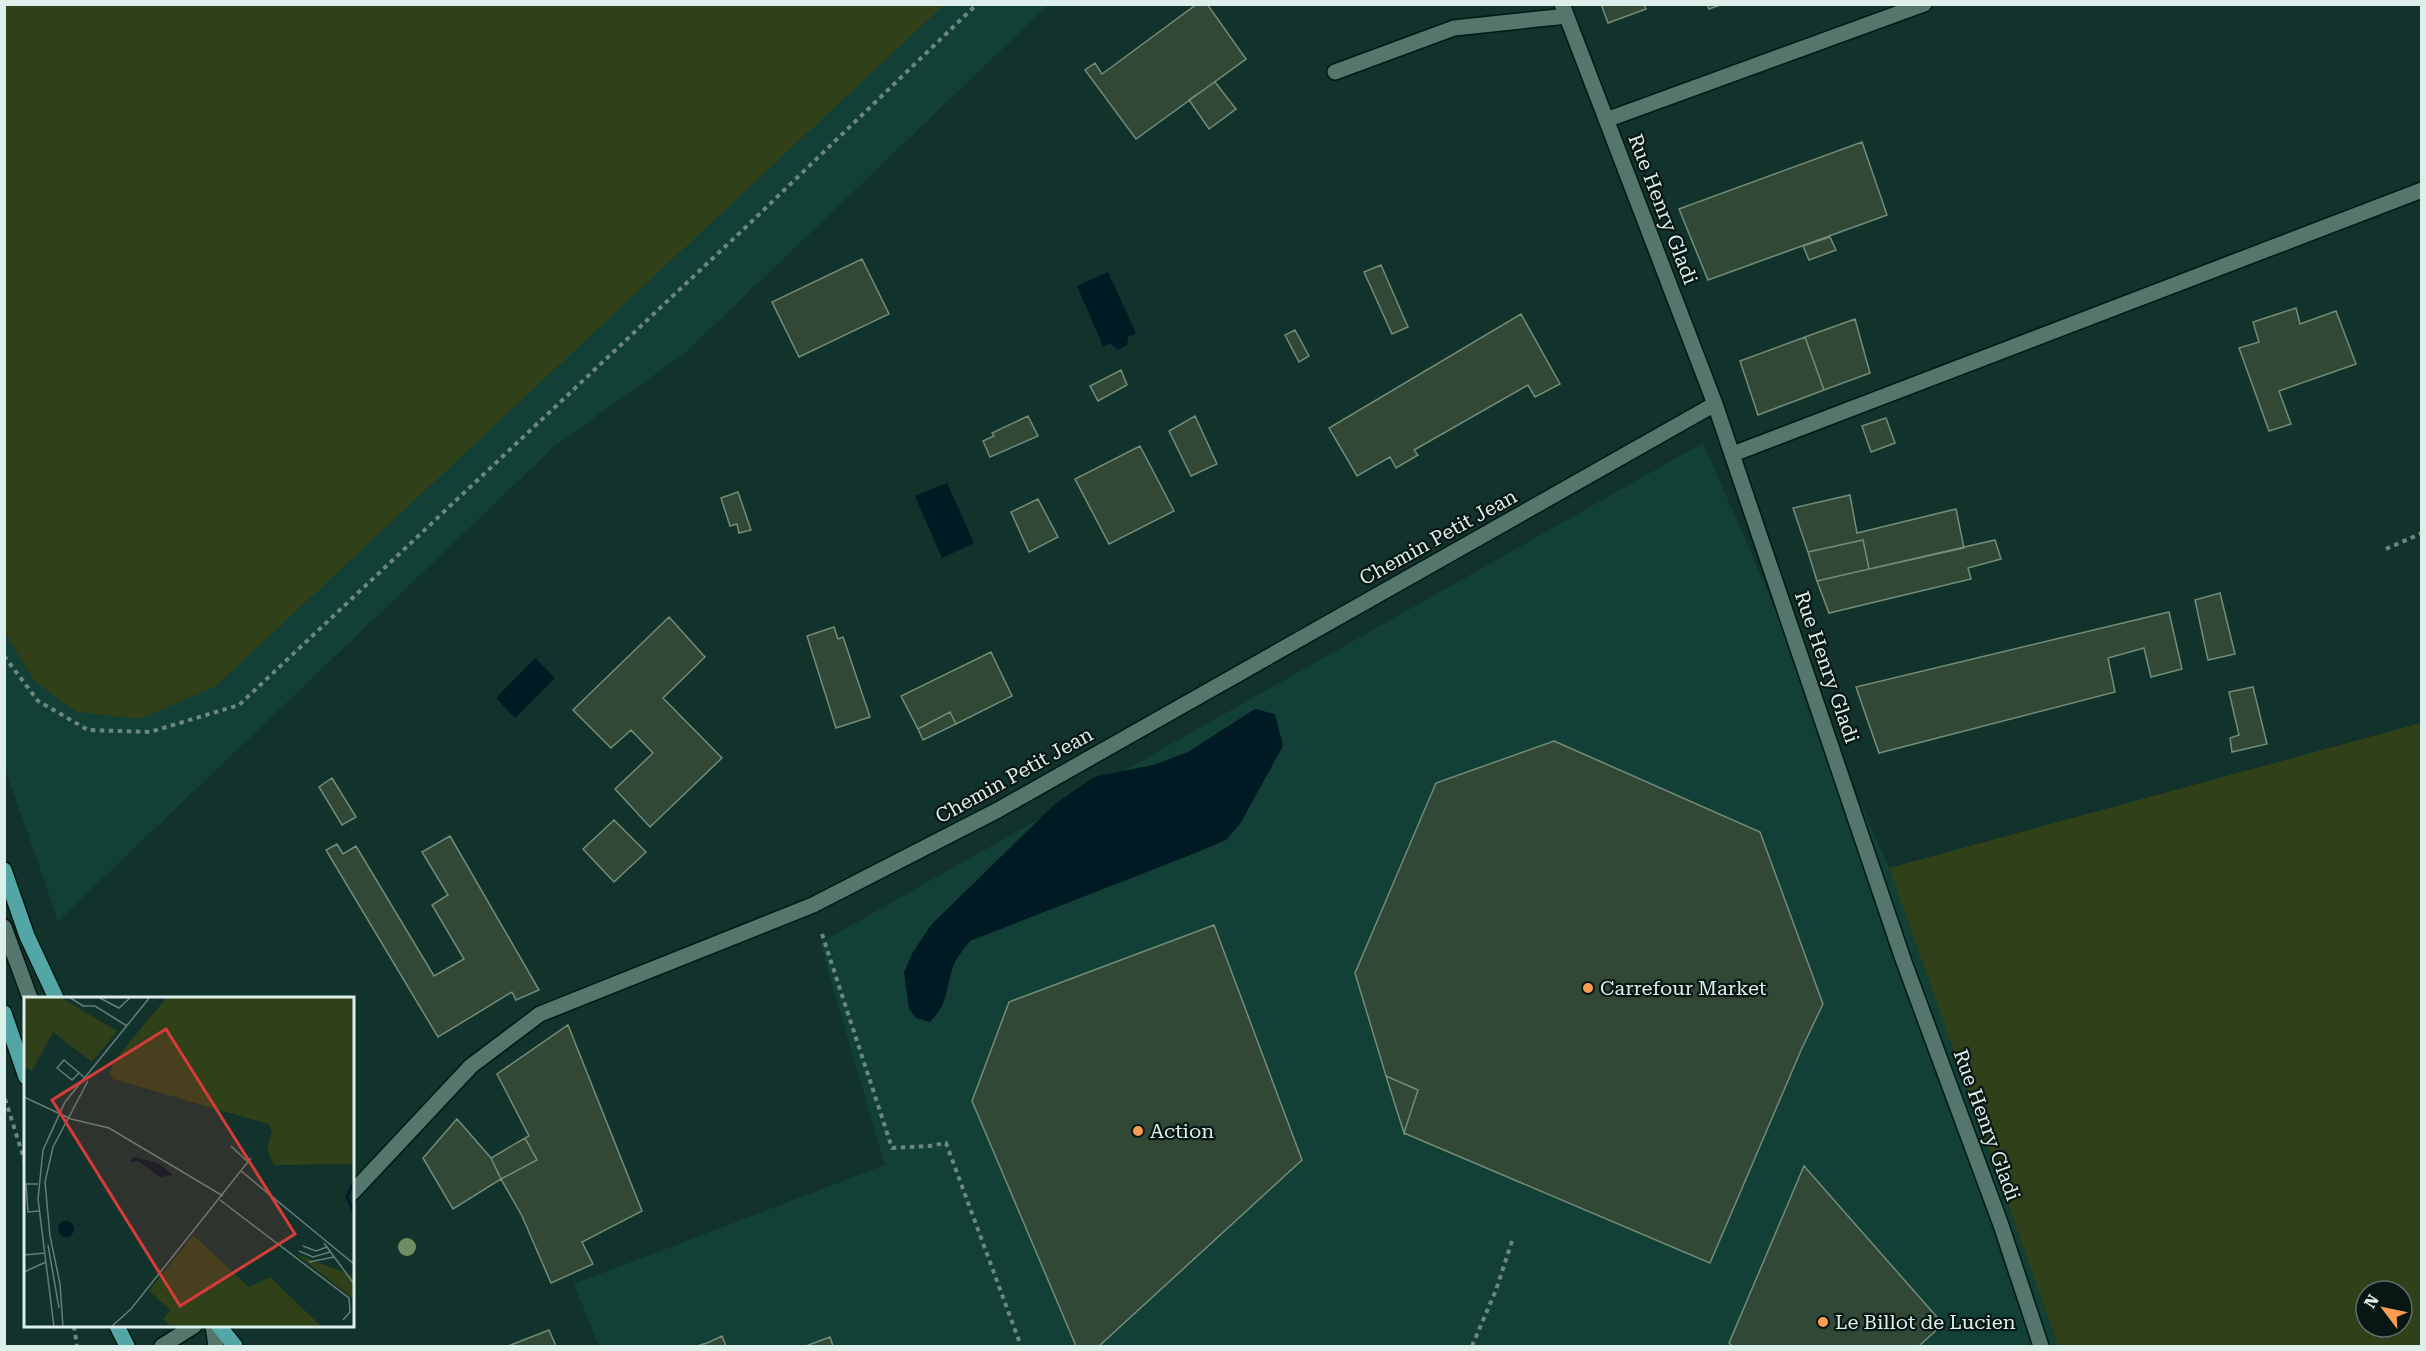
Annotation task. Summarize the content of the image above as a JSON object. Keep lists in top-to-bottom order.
{
  "streets": {
    "street": ["Rue Henry Gladi", "Chemin Petit Jean"]
  },
  "crossings": [
    ["Rue Henry Gladi", "Chemin Petit Jean"]
  ],
  "places": ["Carrefour Market", "Action", "Le Billot de Lucien"],
  "north": "top left"
}
